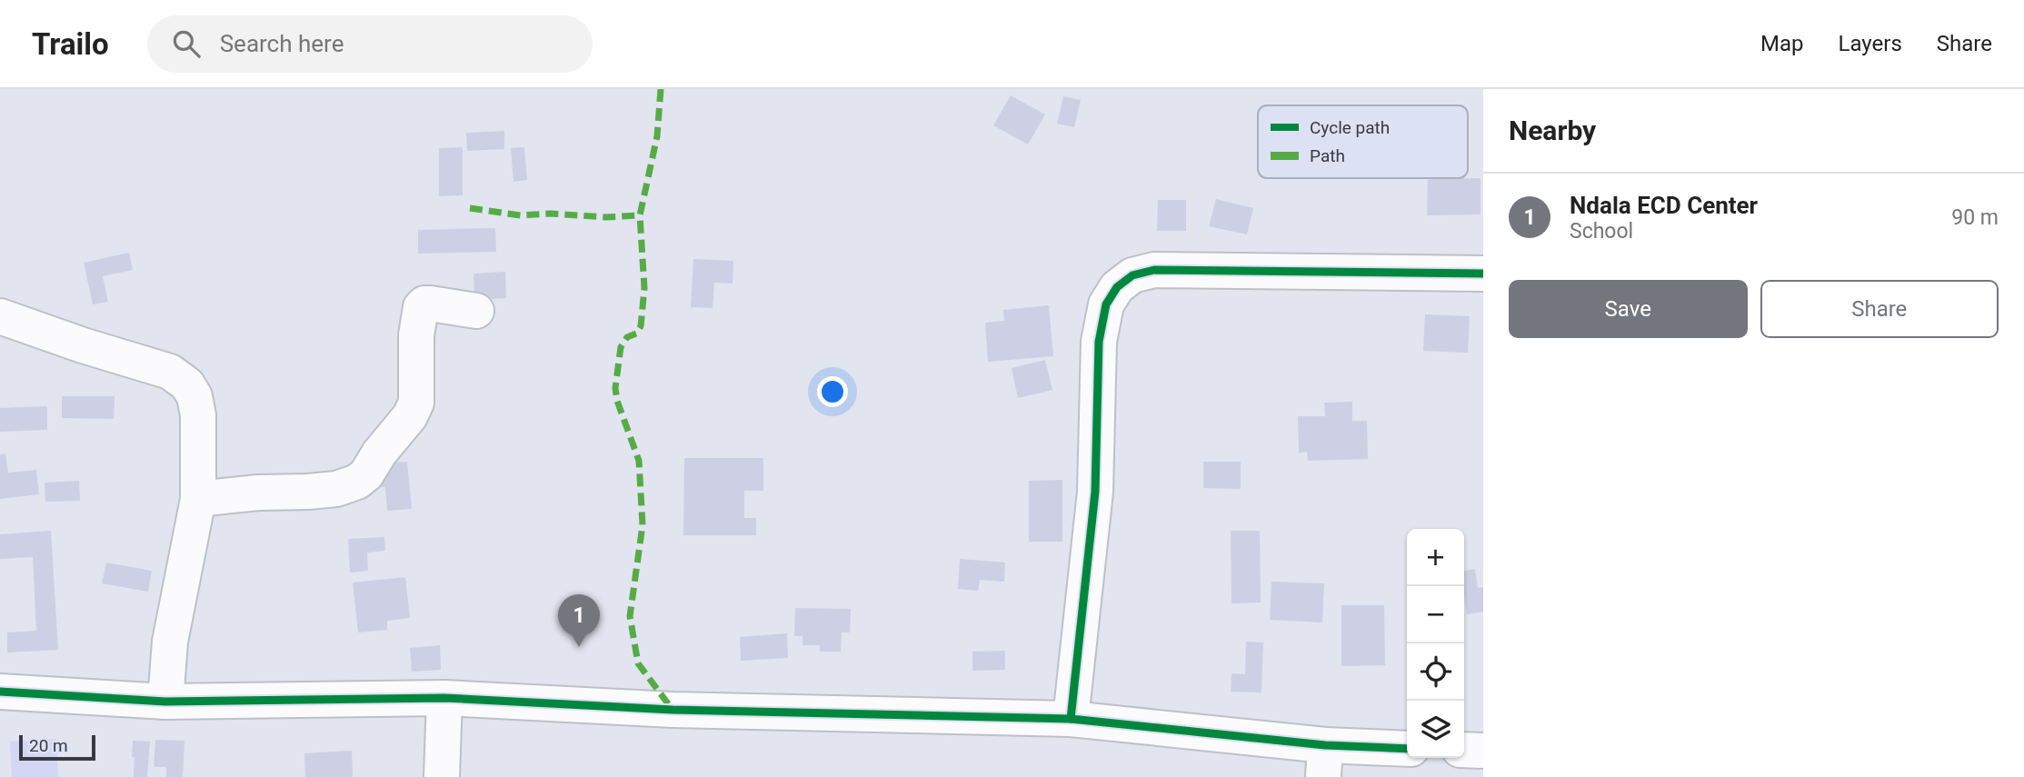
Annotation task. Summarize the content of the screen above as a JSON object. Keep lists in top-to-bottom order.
{
  "legend": ["Cycle path", "Path"],
  "scale_bar": "20 m",
  "page": {
    "header": "Trailo",
    "search": "Search here",
    "nav": ["Map", "Layers", "Share"],
    "heading": "Nearby",
    "list": [
      {
        "mark": "1",
        "name": "Ndala ECD Center",
        "note": "School",
        "value": "90 m"
      }
    ],
    "buttons": ["Save", "Share"],
    "map_buttons": ["+", "−"],
    "pins": "1",
    "scale": "20 m"
  }
}
